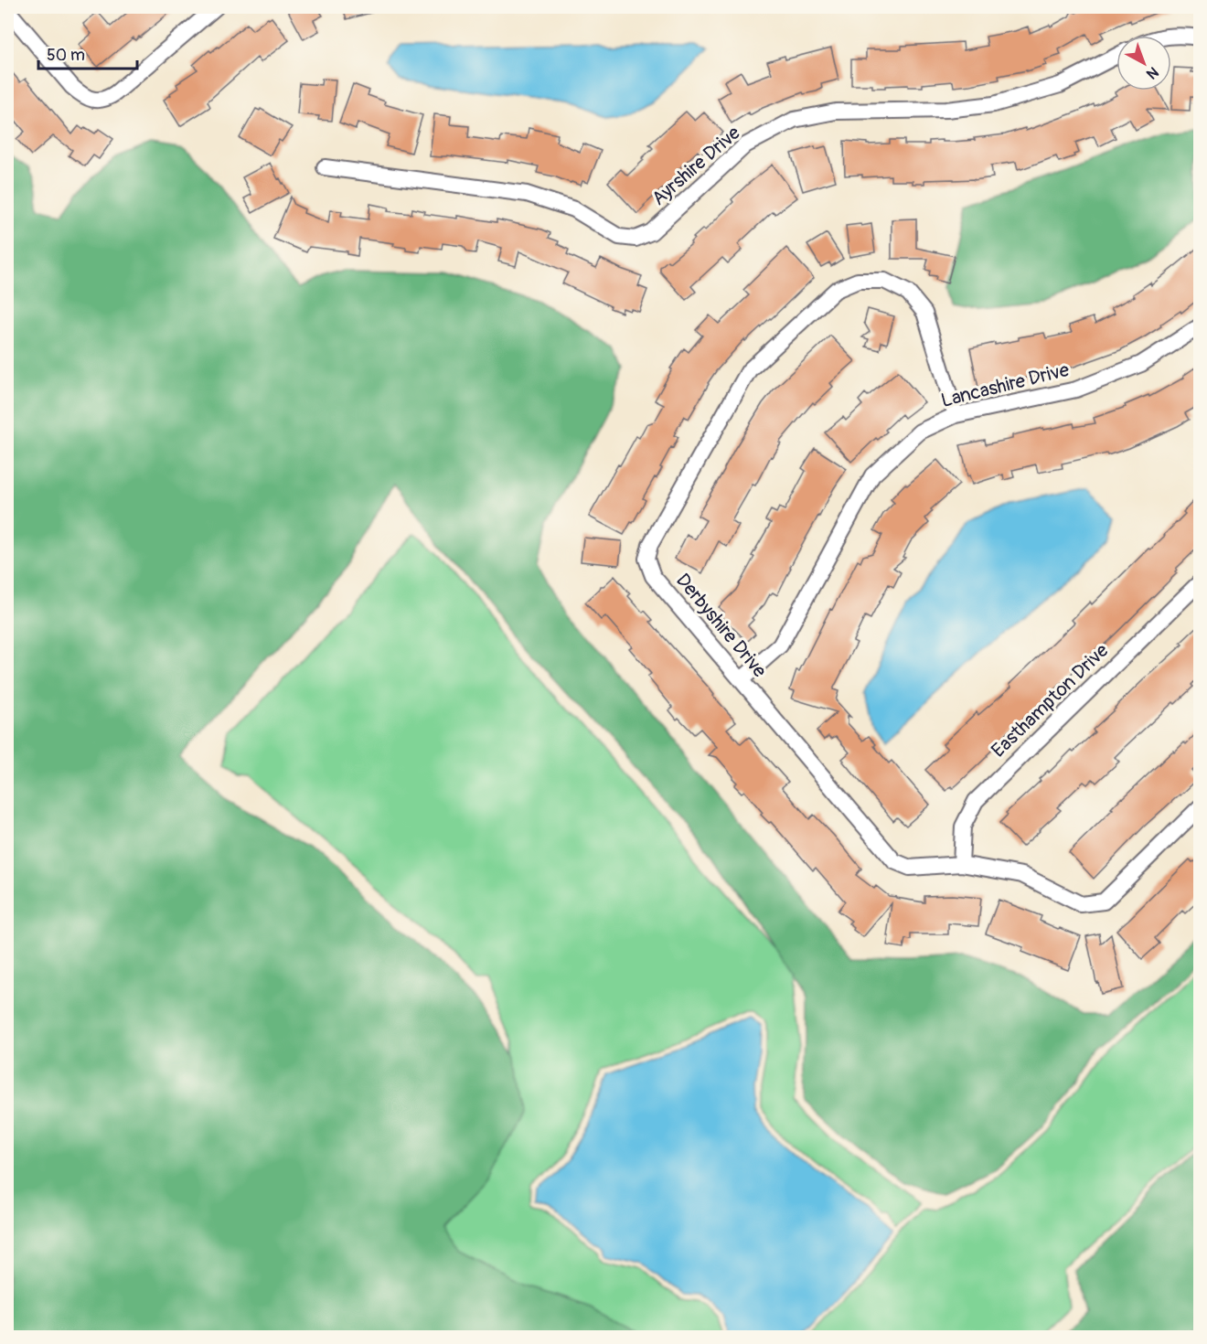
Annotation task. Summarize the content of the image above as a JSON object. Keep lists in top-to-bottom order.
{
  "streets": {
    "street": [
      "Ayrshire Drive",
      "Lancashire Drive",
      "Derbyshire Drive",
      "Easthampton Drive"
    ]
  },
  "crossings": [
    ["Lancashire Drive", "Derbyshire Drive"],
    ["Derbyshire Drive", "Easthampton Drive"]
  ],
  "scale_bar": "50 m",
  "north": "bottom right"
}
